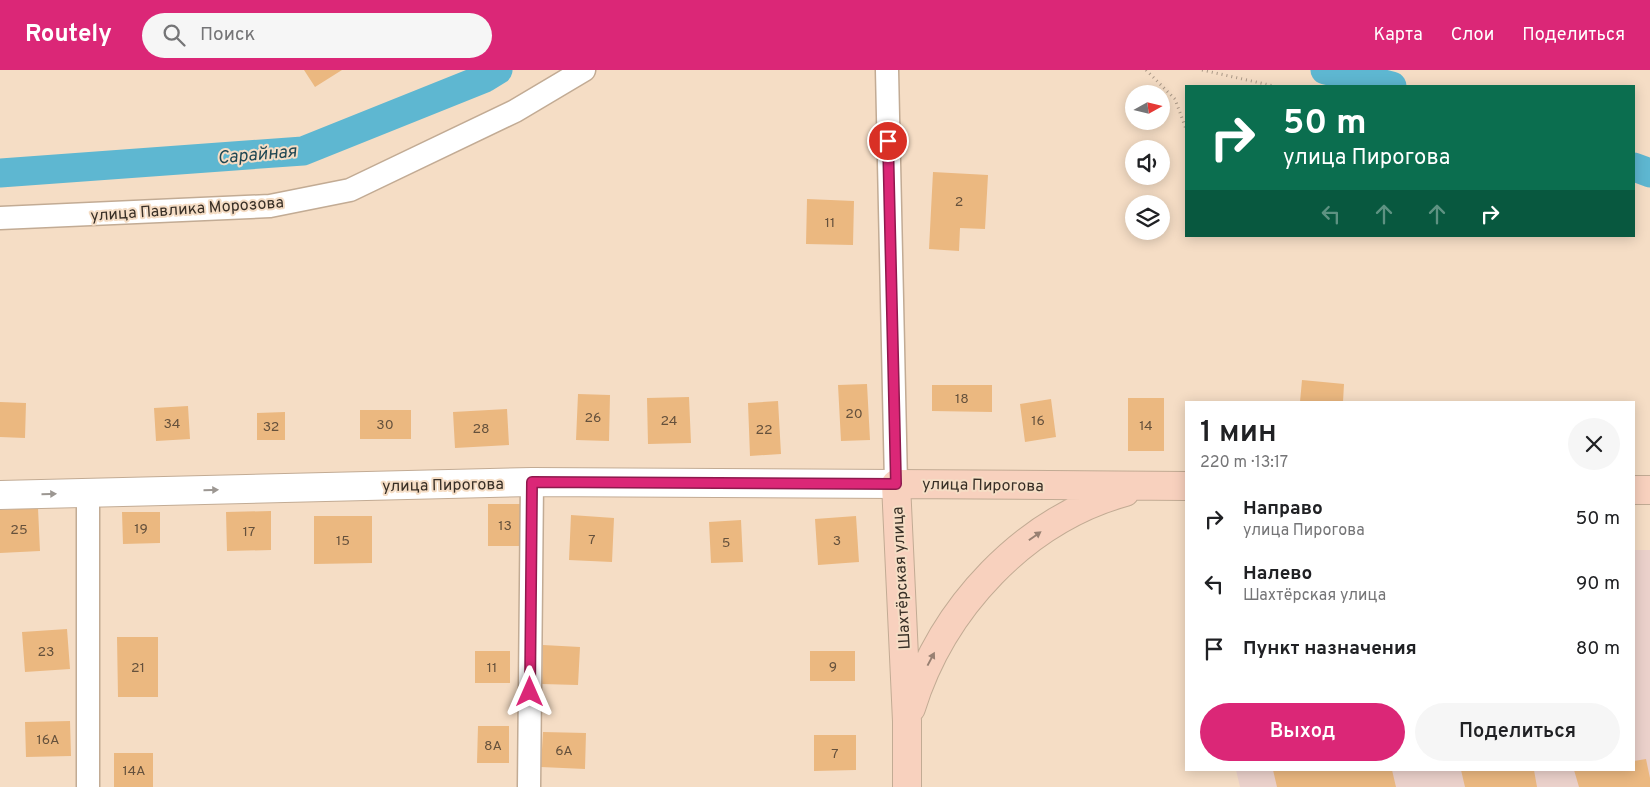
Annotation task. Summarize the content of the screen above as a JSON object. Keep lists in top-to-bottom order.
{
  "streets": {
    "main road": ["улица Пирогова", "Шахтёрская улица"],
    "street": ["улица Павлика Морозова"]
  },
  "crossings": [
    ["улица Пирогова", "Шахтёрская улица"]
  ],
  "one_way": ["улица Пирогова"],
  "water": ["Сарайная"],
  "house_numbers": [
    "2",
    "11",
    "18",
    "20",
    "26",
    "24",
    "16",
    "34",
    "30",
    "14",
    "32",
    "28",
    "22",
    "13",
    "19",
    "25",
    "17",
    "7",
    "15",
    "3",
    "5",
    "23",
    "9",
    "21",
    "11",
    "16А",
    "8А",
    "6А",
    "7",
    "14А"
  ],
  "north": "right",
  "page": {
    "header": "Routely",
    "search": "Поиск",
    "nav": ["Карта", "Слои", "Поделиться"],
    "turn": ["50 m", "улица Пирогова"],
    "heading": ["1 мин", "220 m · 13:17"],
    "list": [
      {
        "name": "Направо",
        "note": "улица Пирогова",
        "value": "50 m"
      },
      {
        "name": "Налево",
        "note": "Шахтёрская улица",
        "value": "90 m"
      },
      {
        "name": "Пункт назначения",
        "value": "80 m"
      }
    ],
    "buttons": ["Выход", "Поделиться"]
  }
}
